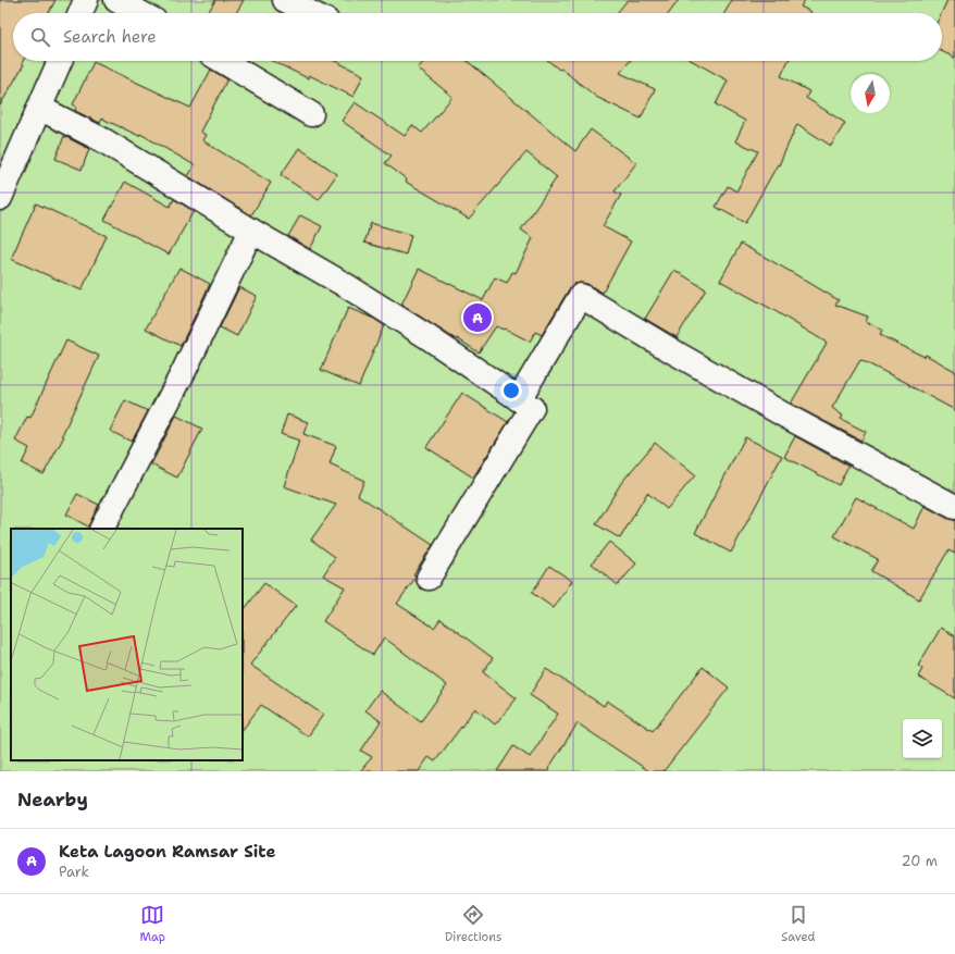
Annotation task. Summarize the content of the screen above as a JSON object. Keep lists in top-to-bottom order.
{
  "north": "bottom",
  "page": {
    "search": "Search here",
    "pins": "A",
    "heading": "Nearby",
    "list": [
      {
        "mark": "A",
        "name": "Keta Lagoon Ramsar Site",
        "note": "Park",
        "value": "20 m"
      }
    ],
    "nav": ["Map", "Directions", "Saved"]
  }
}
